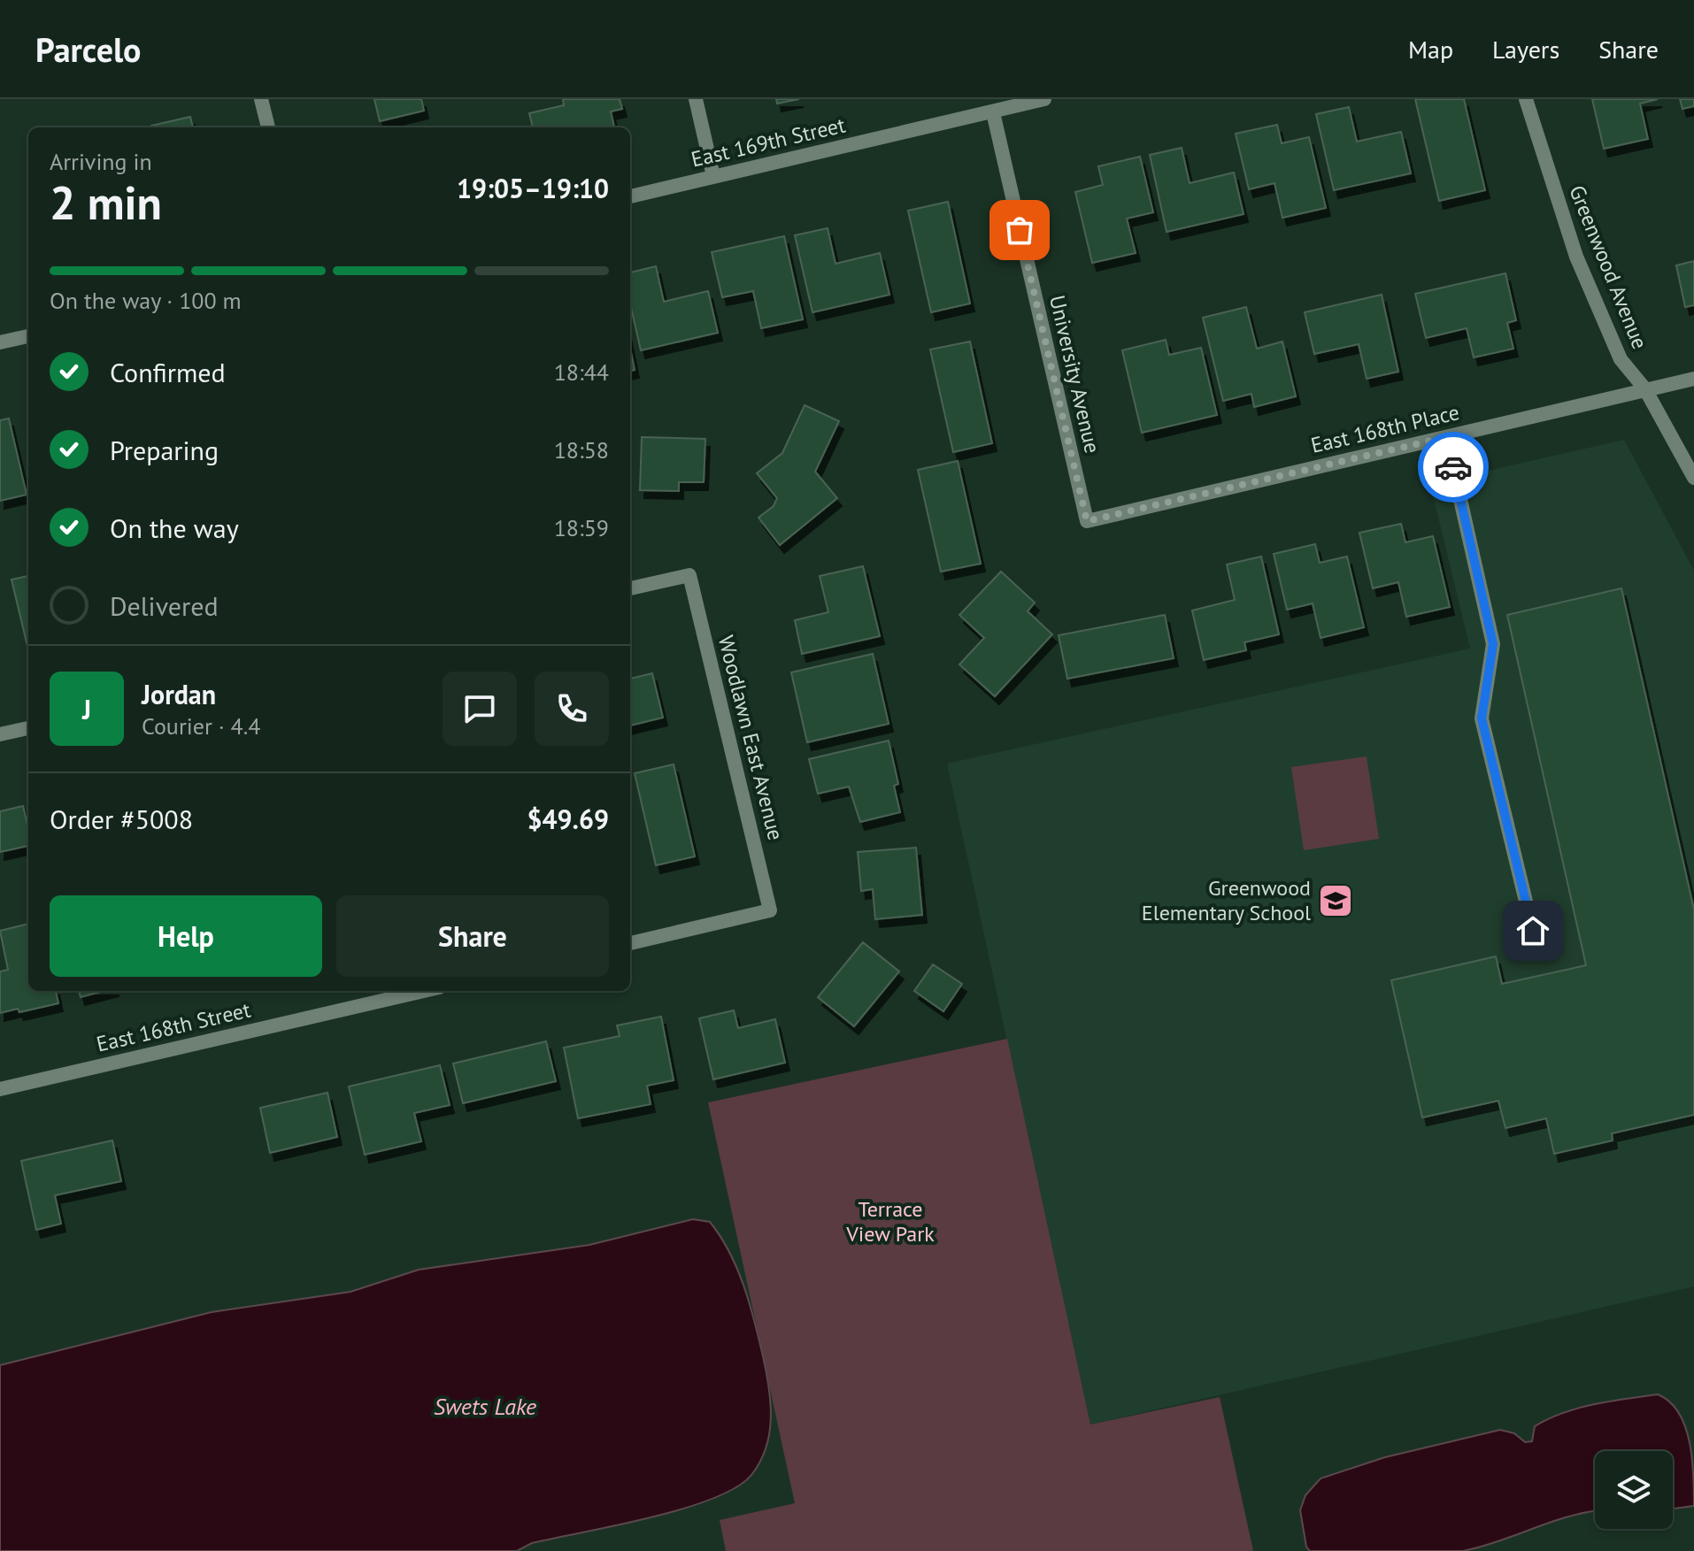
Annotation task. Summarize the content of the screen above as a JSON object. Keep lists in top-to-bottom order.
{
  "streets": {
    "street": [
      "East 169th Street",
      "Greenwood Avenue",
      "University Avenue",
      "East 168th Place",
      "Woodlawn East Avenue",
      "East 168th Street"
    ]
  },
  "crossings": [
    ["East 169th Street", "University Avenue"],
    ["Greenwood Avenue", "East 168th Place"],
    ["University Avenue", "East 168th Place"]
  ],
  "water": ["Swets Lake"],
  "parks": ["Terrace View Park"],
  "places": {
    "school or university": ["Greenwood Elementary School"]
  },
  "page": {
    "header": "Parcelo",
    "nav": ["Map", "Layers", "Share"],
    "heading": ["2 min", "Arriving in", "19:05–19:10"],
    "panel": [
      "Jordan",
      "Courier · 4.4",
      "Order #5008",
      "$49.69"
    ],
    "bar": "On the way · 100 m",
    "list": [
      ["Confirmed", "18:44"],
      ["Preparing", "18:58"],
      ["On the way", "18:59"],
      "Delivered"
    ],
    "round": "J",
    "buttons": ["Help", "Share"]
  }
}
